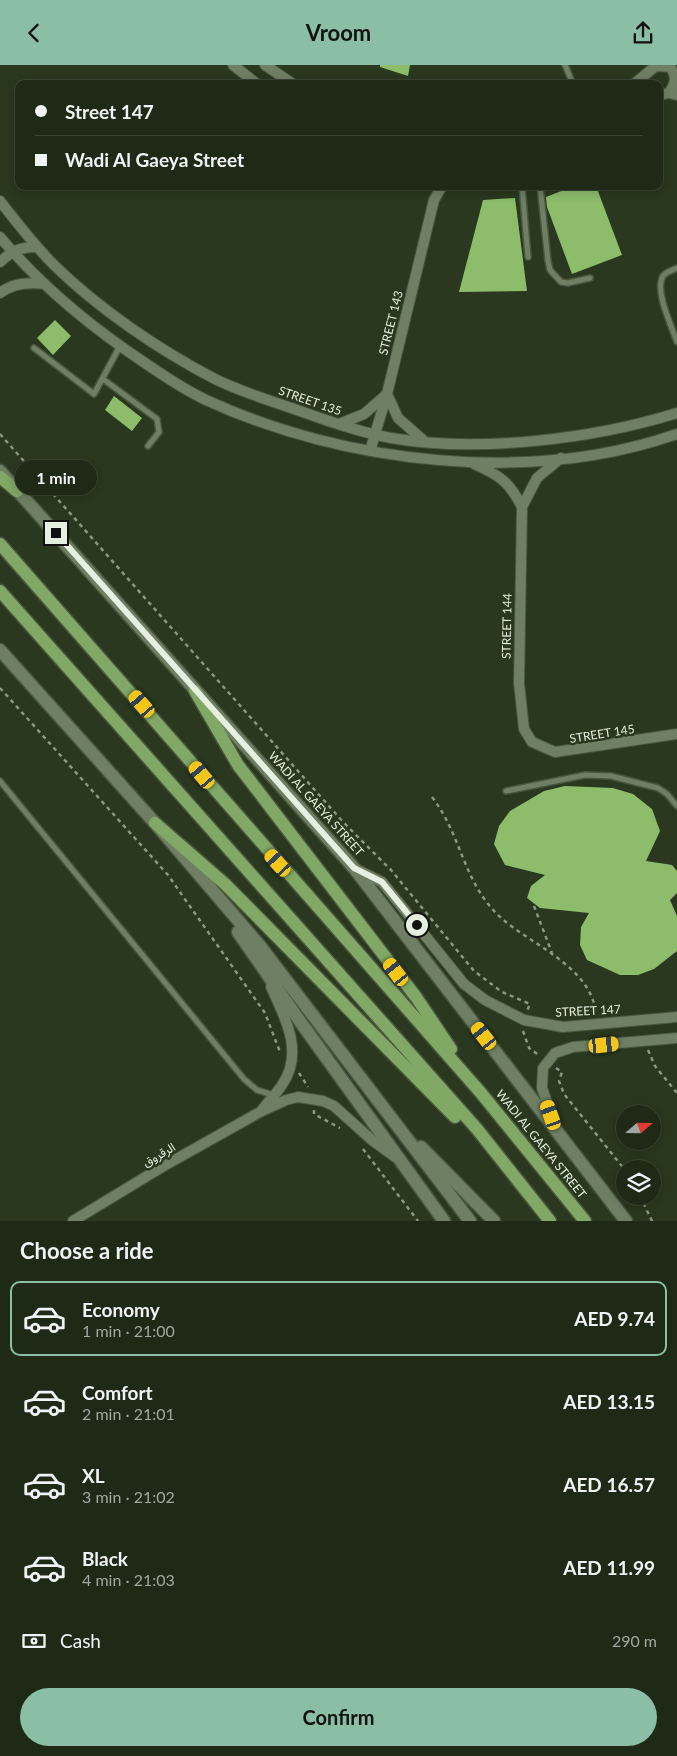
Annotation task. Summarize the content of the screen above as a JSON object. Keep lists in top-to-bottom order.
{
  "streets": {
    "main road": ["WADI AL GAEYA STREET"],
    "street": [
      "STREET 143",
      "STREET 135",
      "STREET 144",
      "STREET 145",
      "STREET 147",
      "الرقروق"
    ]
  },
  "crossings": [
    ["STREET 143", "STREET 135"],
    ["STREET 144", "STREET 145"],
    ["WADI AL GAEYA STREET", "STREET 147"]
  ],
  "north": "right",
  "page": {
    "header": "Vroom",
    "banner": ["Street 147", "Wadi Al Gaeya Street"],
    "bubble": "1 min",
    "heading": "Choose a ride",
    "list": [
      {
        "name": "Economy",
        "note": "1 min · 21:00",
        "value": "AED 9.74"
      },
      {
        "name": "Comfort",
        "note": "2 min · 21:01",
        "value": "AED 13.15"
      },
      {
        "name": "XL",
        "note": "3 min · 21:02",
        "value": "AED 16.57"
      },
      {
        "name": "Black",
        "note": "4 min · 21:03",
        "value": "AED 11.99"
      }
    ],
    "pay": ["Cash", "290 m"],
    "buttons": "Confirm"
  }
}
